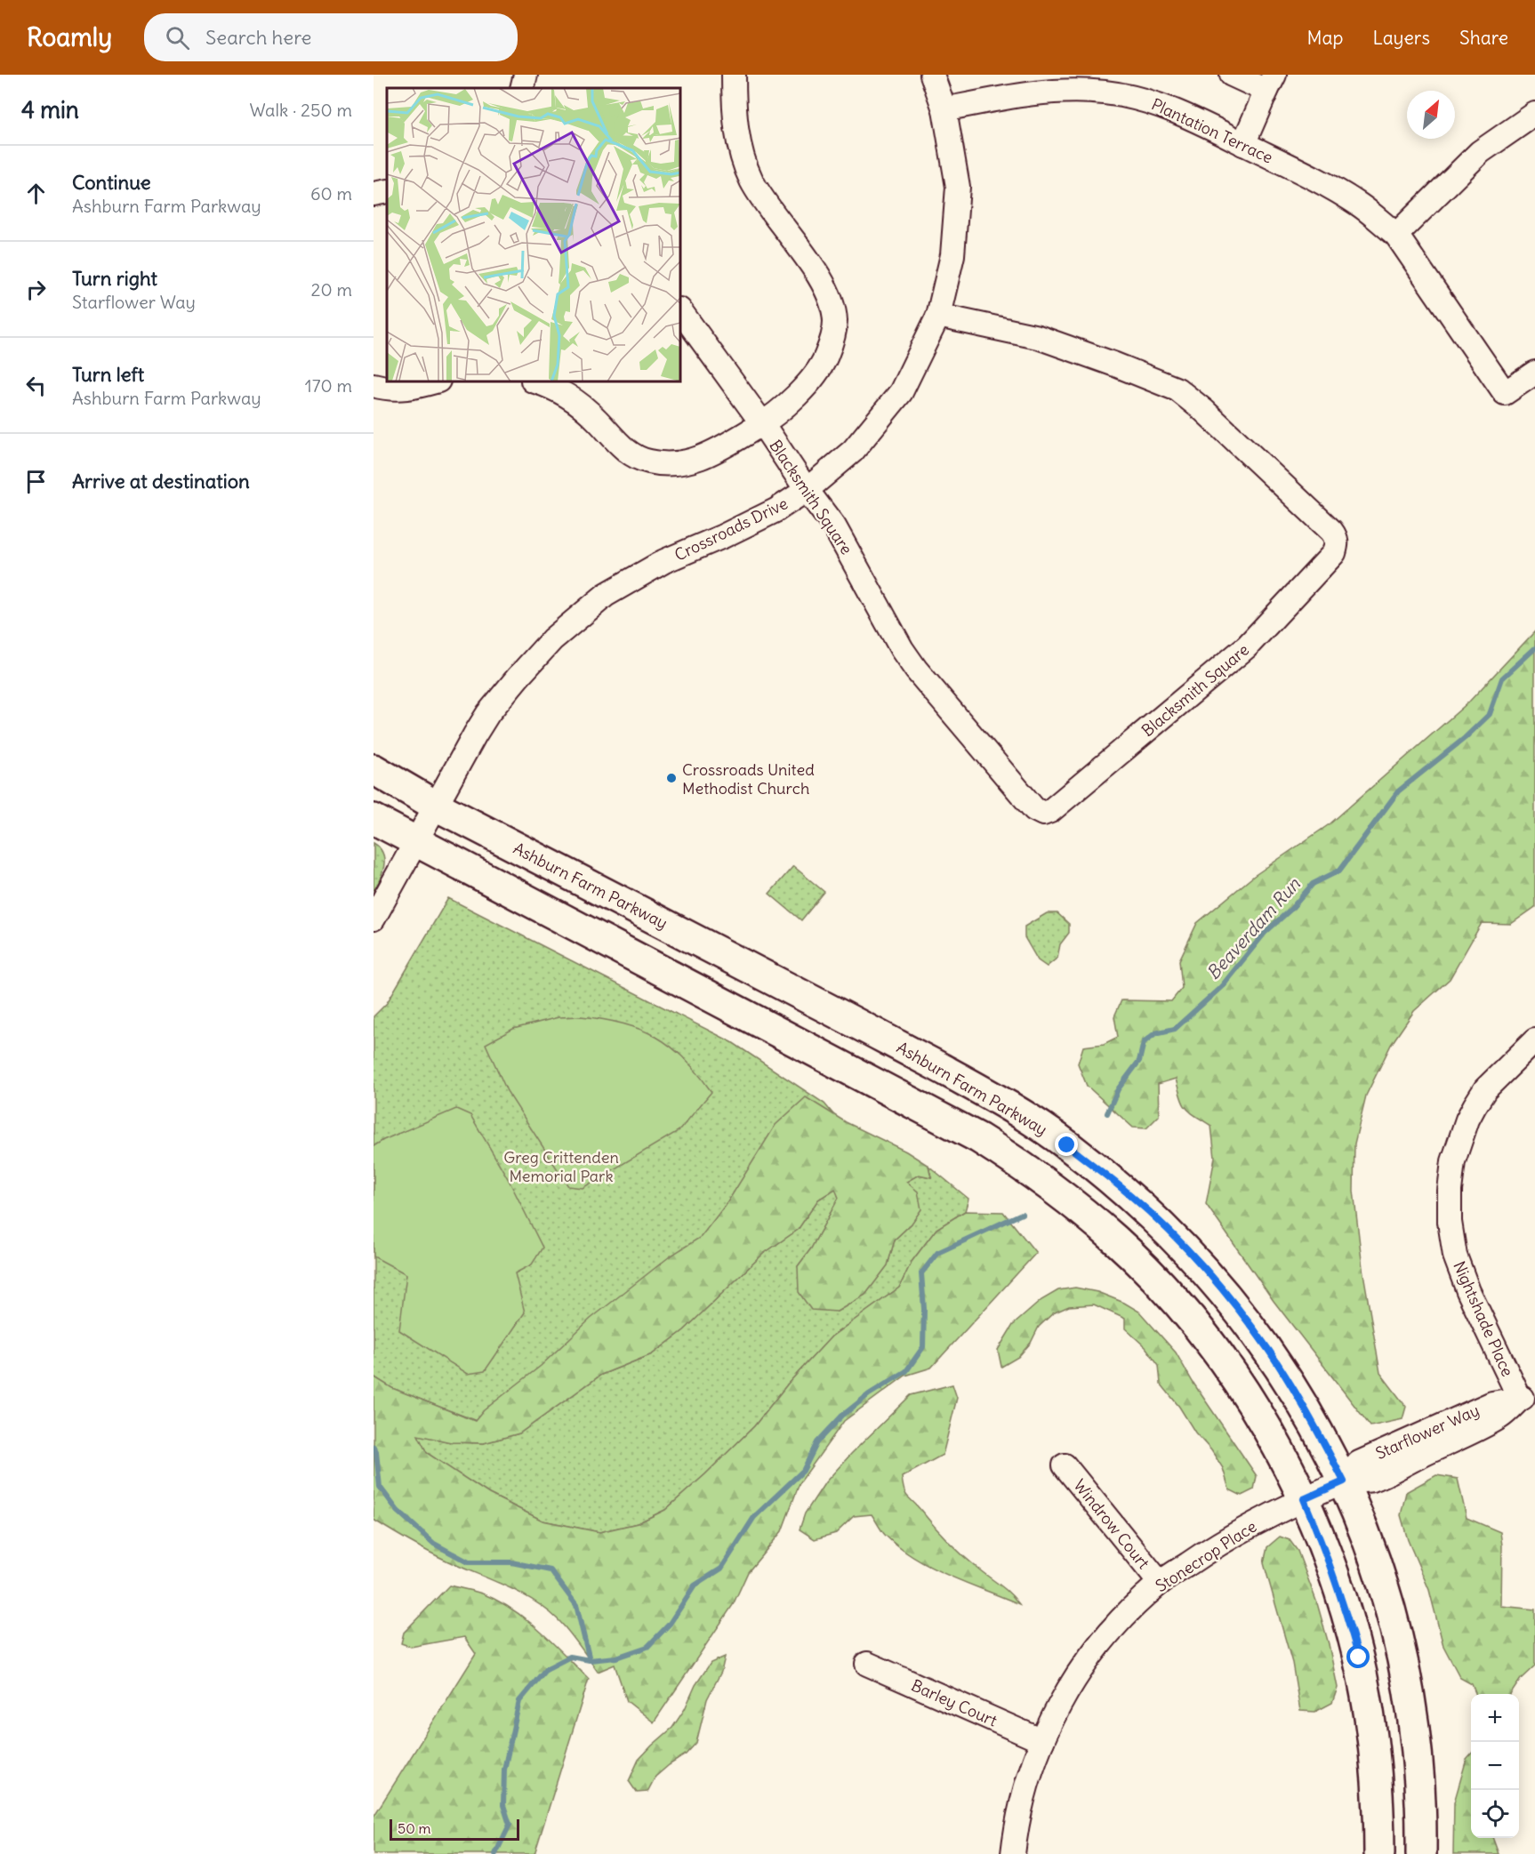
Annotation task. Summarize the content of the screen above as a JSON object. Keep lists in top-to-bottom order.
{
  "streets": {
    "main road": ["Ashburn Farm Parkway"],
    "street": [
      "Plantation Terrace",
      "Blacksmith Square",
      "Crossroads Drive",
      "Nightshade Place",
      "Starflower Way",
      "Windrow Court",
      "Stonecrop Place",
      "Barley Court"
    ]
  },
  "crossings": [
    ["Plantation Terrace", "Crossroads Drive"],
    ["Blacksmith Square", "Crossroads Drive"],
    ["Crossroads Drive", "Ashburn Farm Parkway"],
    ["Ashburn Farm Parkway", "Starflower Way"],
    ["Nightshade Place", "Starflower Way"],
    ["Starflower Way", "Stonecrop Place"],
    ["Windrow Court", "Stonecrop Place"],
    ["Stonecrop Place", "Barley Court"]
  ],
  "water": ["Beaverdam Run"],
  "parks": ["Greg Crittenden Memorial Park"],
  "places": ["Crossroads United Methodist Church"],
  "scale_bar": "50 m",
  "north": "top right",
  "page": {
    "header": "Roamly",
    "search": "Search here",
    "nav": ["Map", "Layers", "Share"],
    "heading": ["4 min", "Walk · 250 m"],
    "list": [
      ["Continue", "Ashburn Farm Parkway", "60 m"],
      ["Turn right", "Starflower Way", "20 m"],
      ["Turn left", "Ashburn Farm Parkway", "170 m"],
      "Arrive at destination"
    ],
    "map_buttons": ["+", "−"],
    "scale": "50 m"
  }
}
